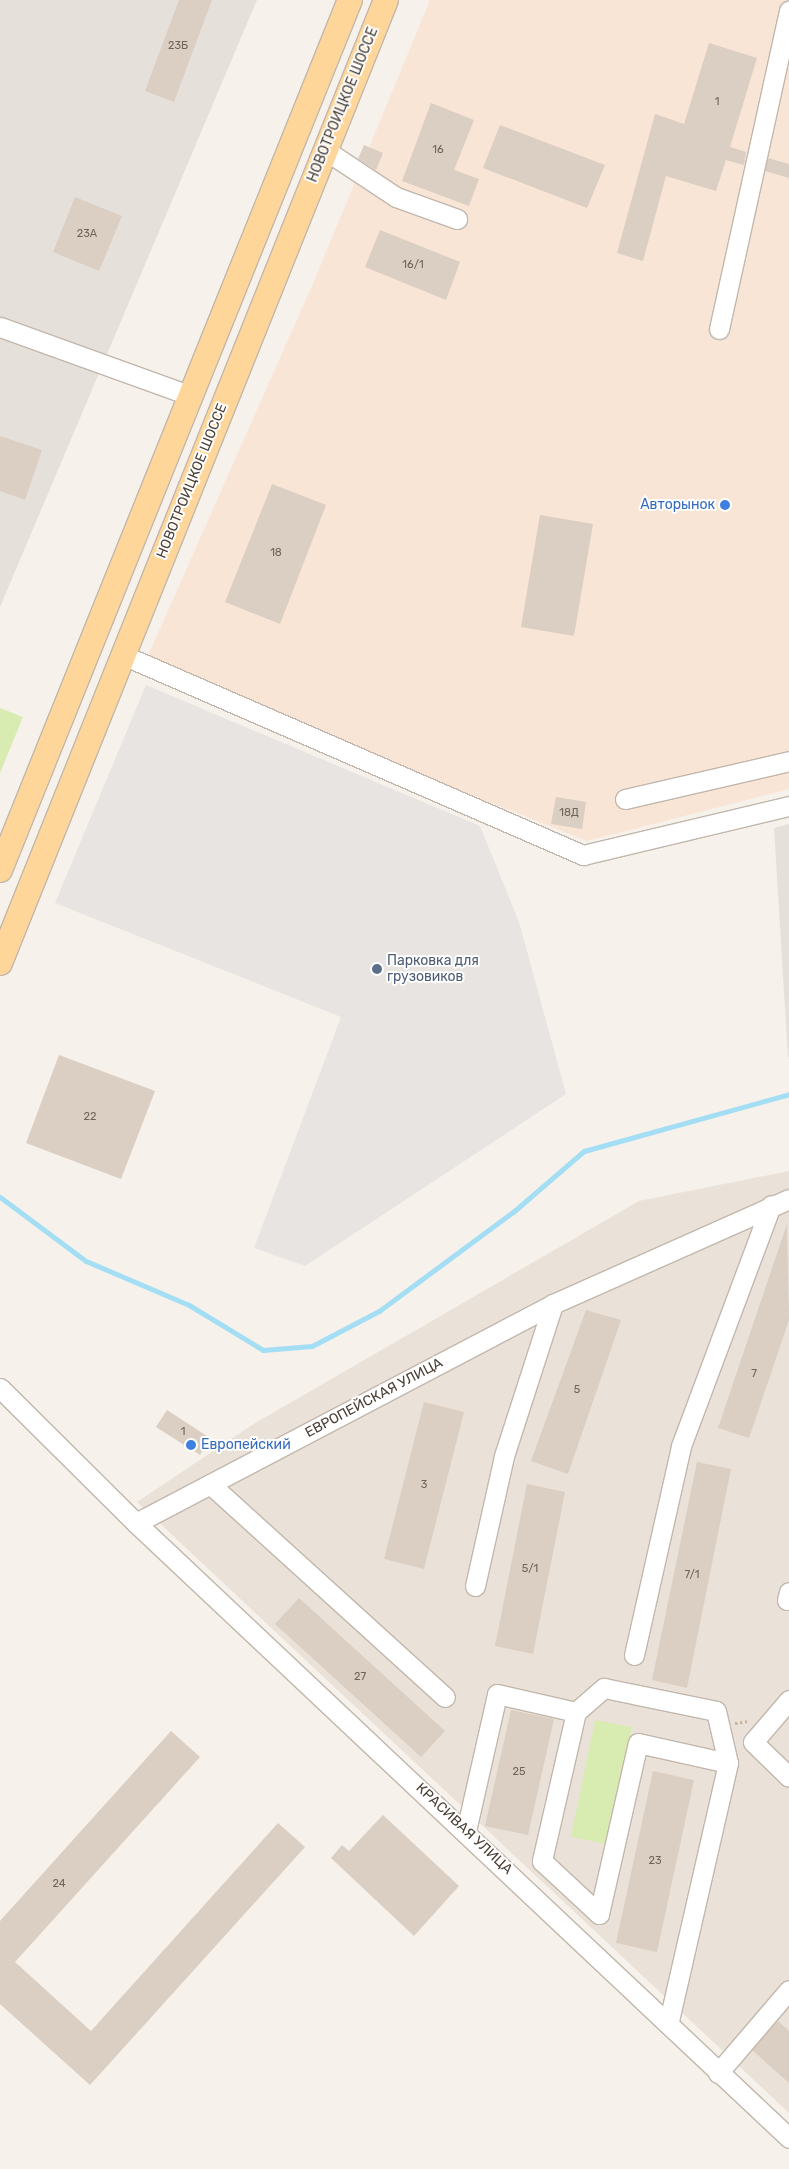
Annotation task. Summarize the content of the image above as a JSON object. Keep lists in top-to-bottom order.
{
  "streets": {
    "main road": ["НОВОТРОИЦКОЕ ШОССЕ"],
    "street": ["ЕВРОПЕЙСКАЯ УЛИЦА", "КРАСИВАЯ УЛИЦА"]
  },
  "crossings": [
    ["ЕВРОПЕЙСКАЯ УЛИЦА", "КРАСИВАЯ УЛИЦА"]
  ],
  "places": ["Авторынок", "Парковка для грузовиков", "Европейский"],
  "house_numbers": [
    "23Б",
    "1",
    "16",
    "23А",
    "16/1",
    "18",
    "18Д",
    "22",
    "7",
    "5",
    "1",
    "3",
    "5/1",
    "7/1",
    "27",
    "25",
    "23",
    "24"
  ]
}
